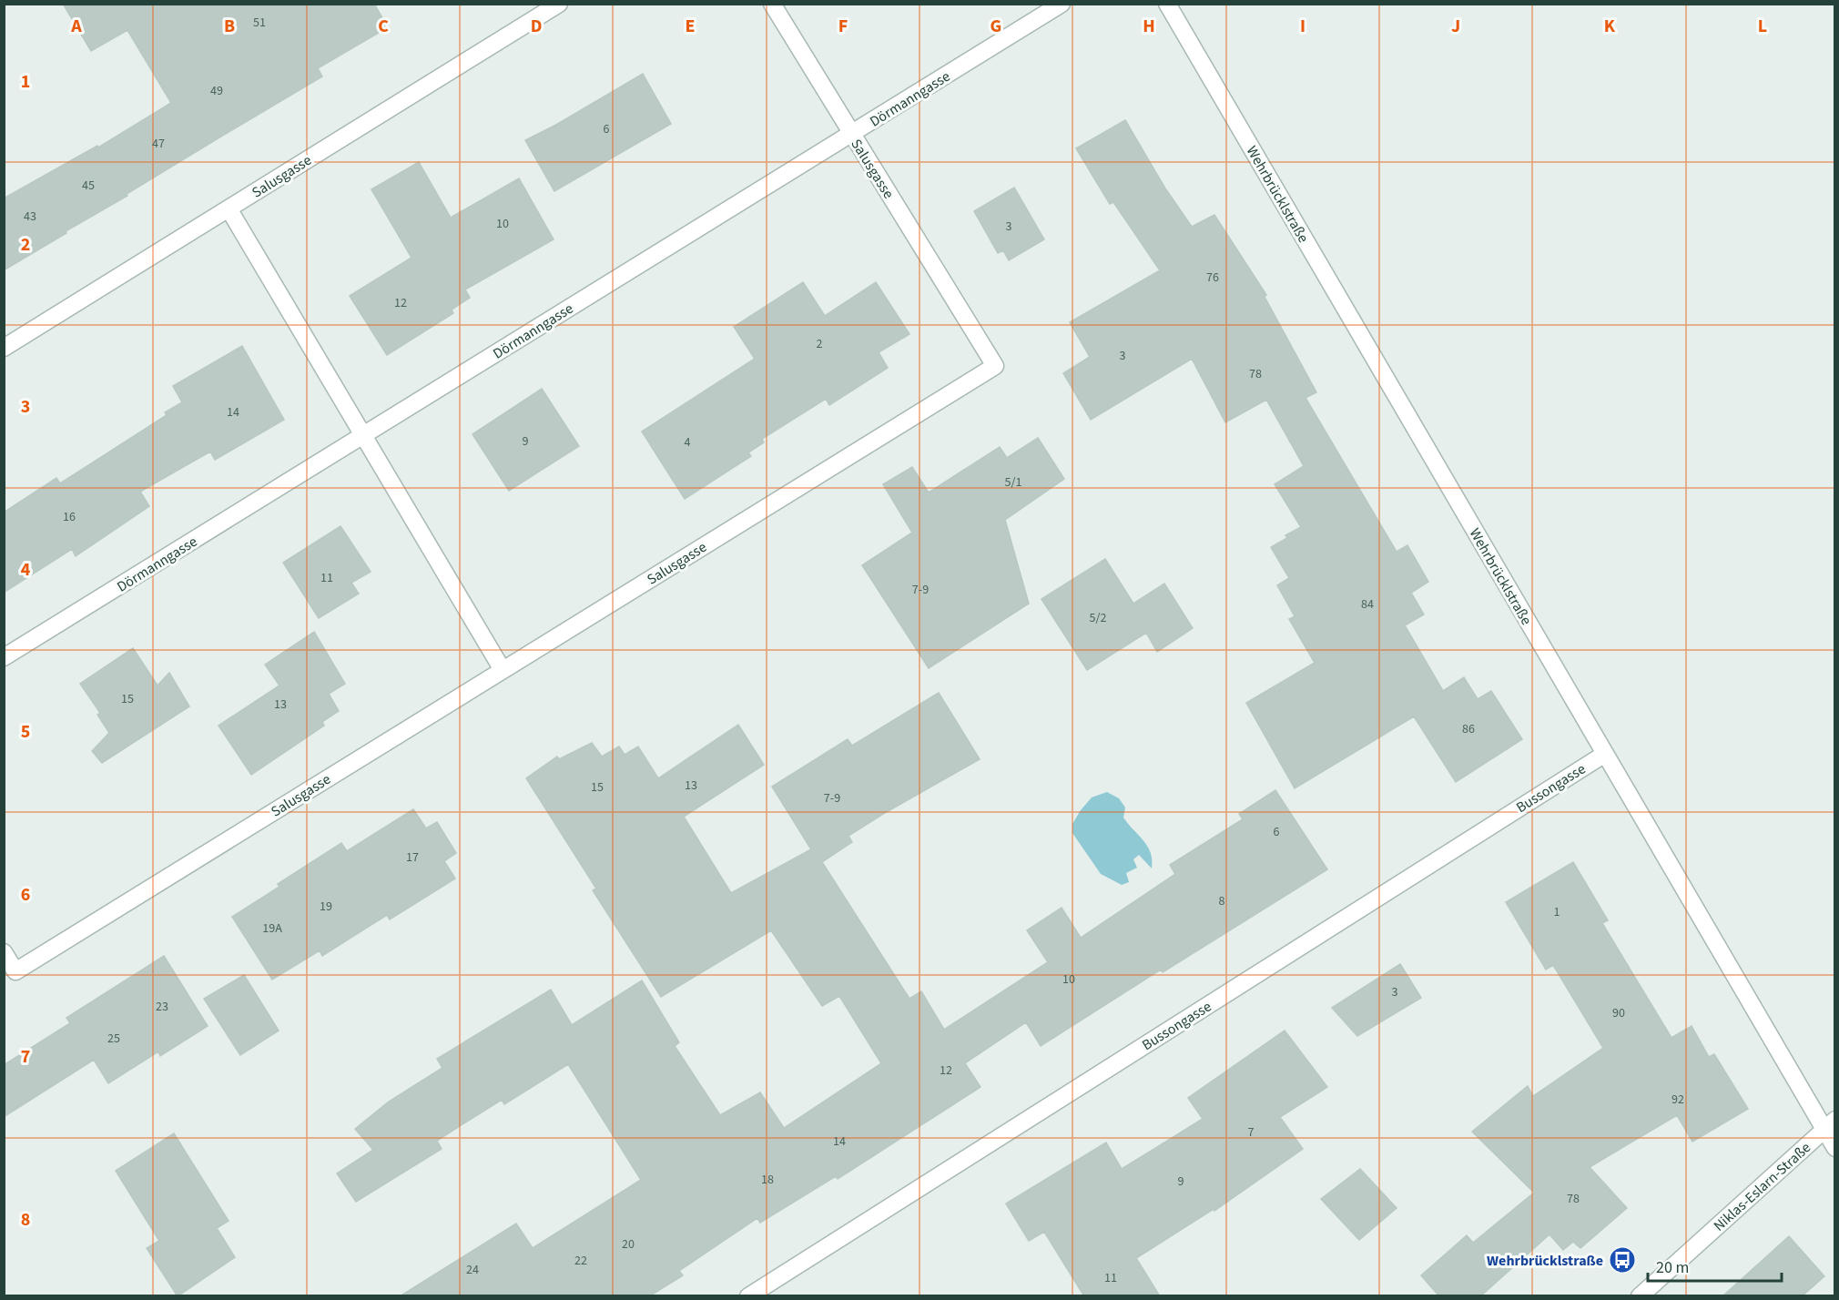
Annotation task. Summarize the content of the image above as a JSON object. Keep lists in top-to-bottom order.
{
  "streets": {
    "street": [
      "Dörmanngasse",
      "Salusgasse",
      "Wehrbrücklstraße",
      "Bussongasse",
      "Niklas-Eslarn-Straße"
    ]
  },
  "crossings": [
    ["Dörmanngasse", "Salusgasse"],
    ["Wehrbrücklstraße", "Bussongasse"],
    ["Wehrbrücklstraße", "Niklas-Eslarn-Straße"]
  ],
  "places": {
    "bus stop": ["Wehrbrücklstraße"]
  },
  "house_numbers": [
    "51",
    "49",
    "6",
    "47",
    "45",
    "43",
    "10",
    "3",
    "76",
    "12",
    "2",
    "3",
    "78",
    "14",
    "9",
    "4",
    "5/1",
    "16",
    "11",
    "7-9",
    "84",
    "5/2",
    "15",
    "13",
    "86",
    "13",
    "15",
    "7-9",
    "6",
    "17",
    "8",
    "19",
    "1",
    "19A",
    "10",
    "3",
    "23",
    "90",
    "25",
    "12",
    "92",
    "7",
    "14",
    "18",
    "9",
    "78",
    "20",
    "22",
    "24",
    "11"
  ],
  "scale_bar": "20 m",
  "grid": {
    "columns": [
      "A",
      "B",
      "C",
      "D",
      "E",
      "F",
      "G",
      "H",
      "I",
      "J",
      "K",
      "L"
    ],
    "rows": [
      "1",
      "2",
      "3",
      "4",
      "5",
      "6",
      "7",
      "8"
    ]
  }
}
